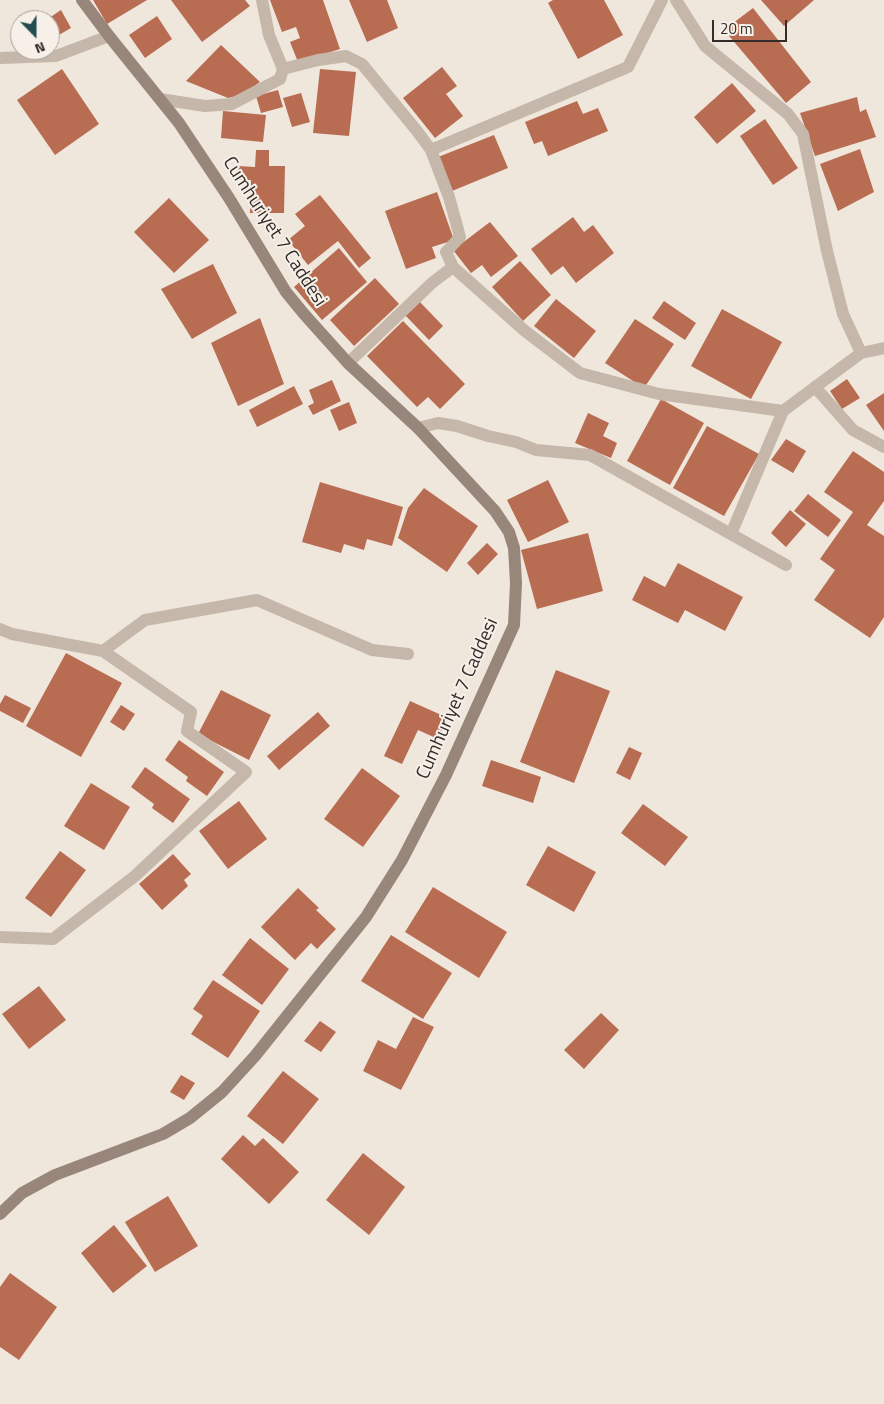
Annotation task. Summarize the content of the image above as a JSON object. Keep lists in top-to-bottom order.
{
  "streets": {
    "main road": ["Cumhuriyet 7 Caddesi"]
  },
  "scale_bar": "20 m",
  "north": "bottom"
}
